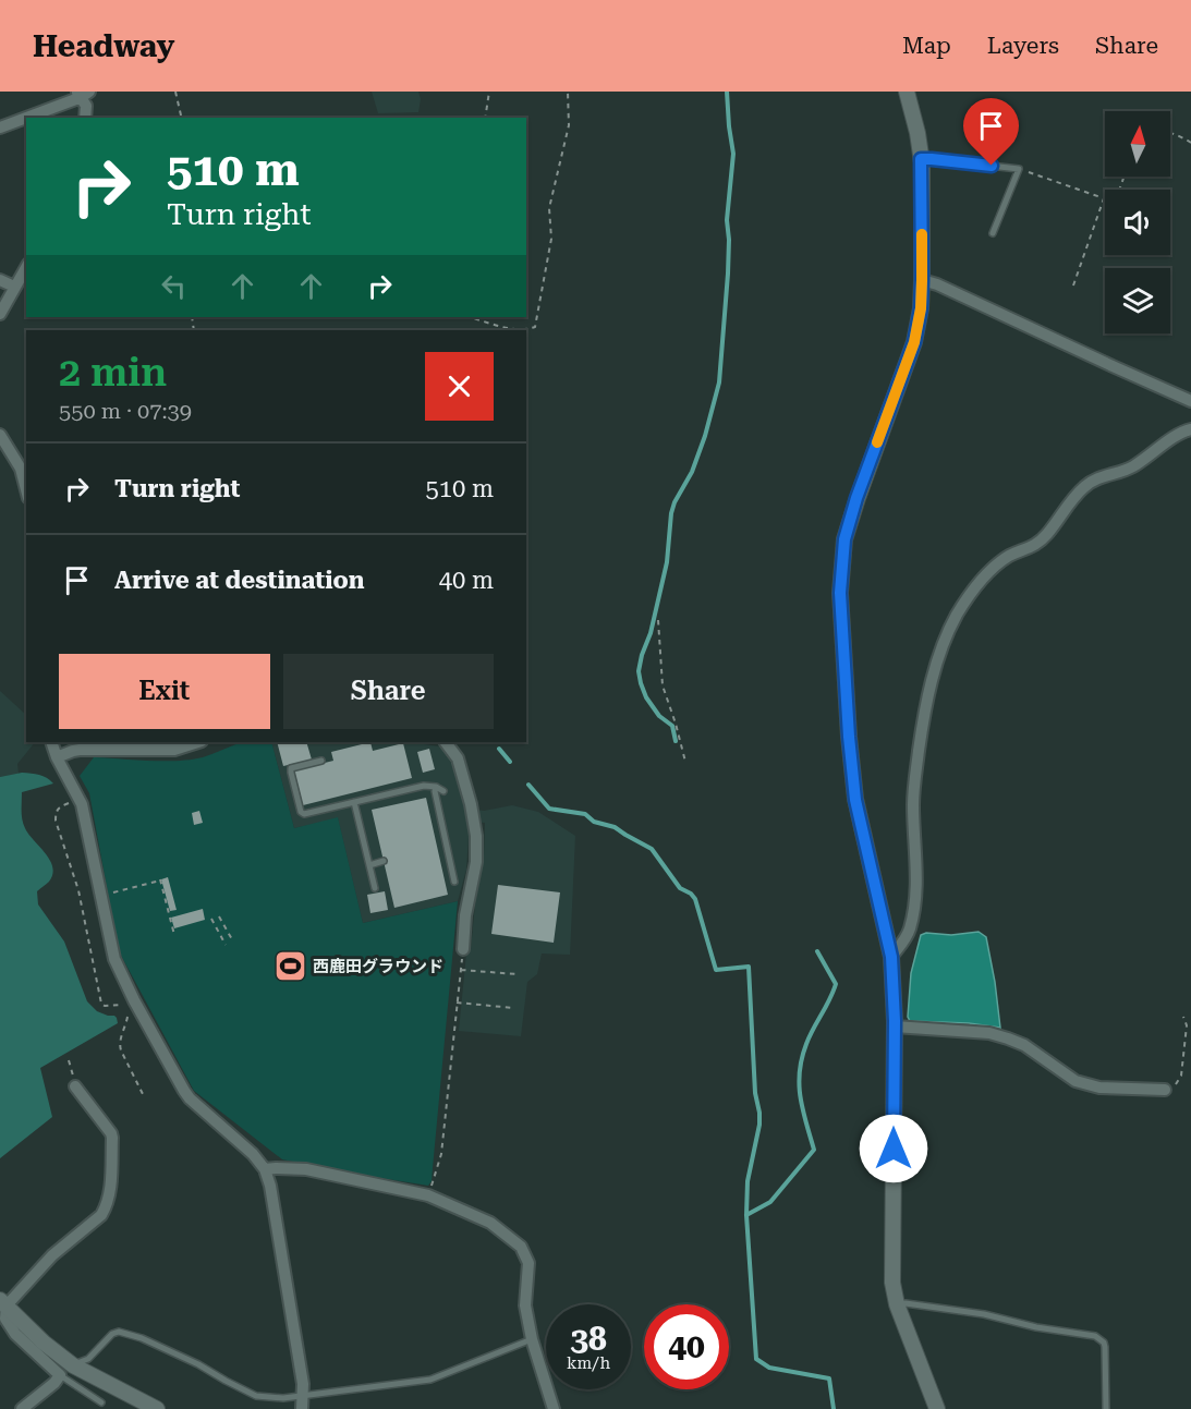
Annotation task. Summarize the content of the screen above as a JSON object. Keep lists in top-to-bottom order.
{
  "places": {
    "sports": ["西鹿田グラウンド"]
  },
  "north": "top",
  "page": {
    "header": "Headway",
    "nav": ["Map", "Layers", "Share"],
    "turn": ["510 m", "Turn right"],
    "heading": ["2 min", "550 m · 07:39"],
    "list": [
      {
        "name": "Turn right",
        "value": "510 m"
      },
      {
        "name": "Arrive at destination",
        "value": "40 m"
      }
    ],
    "buttons": ["Exit", "Share"],
    "speed": "38 km/h",
    "limit": "40"
  }
}
